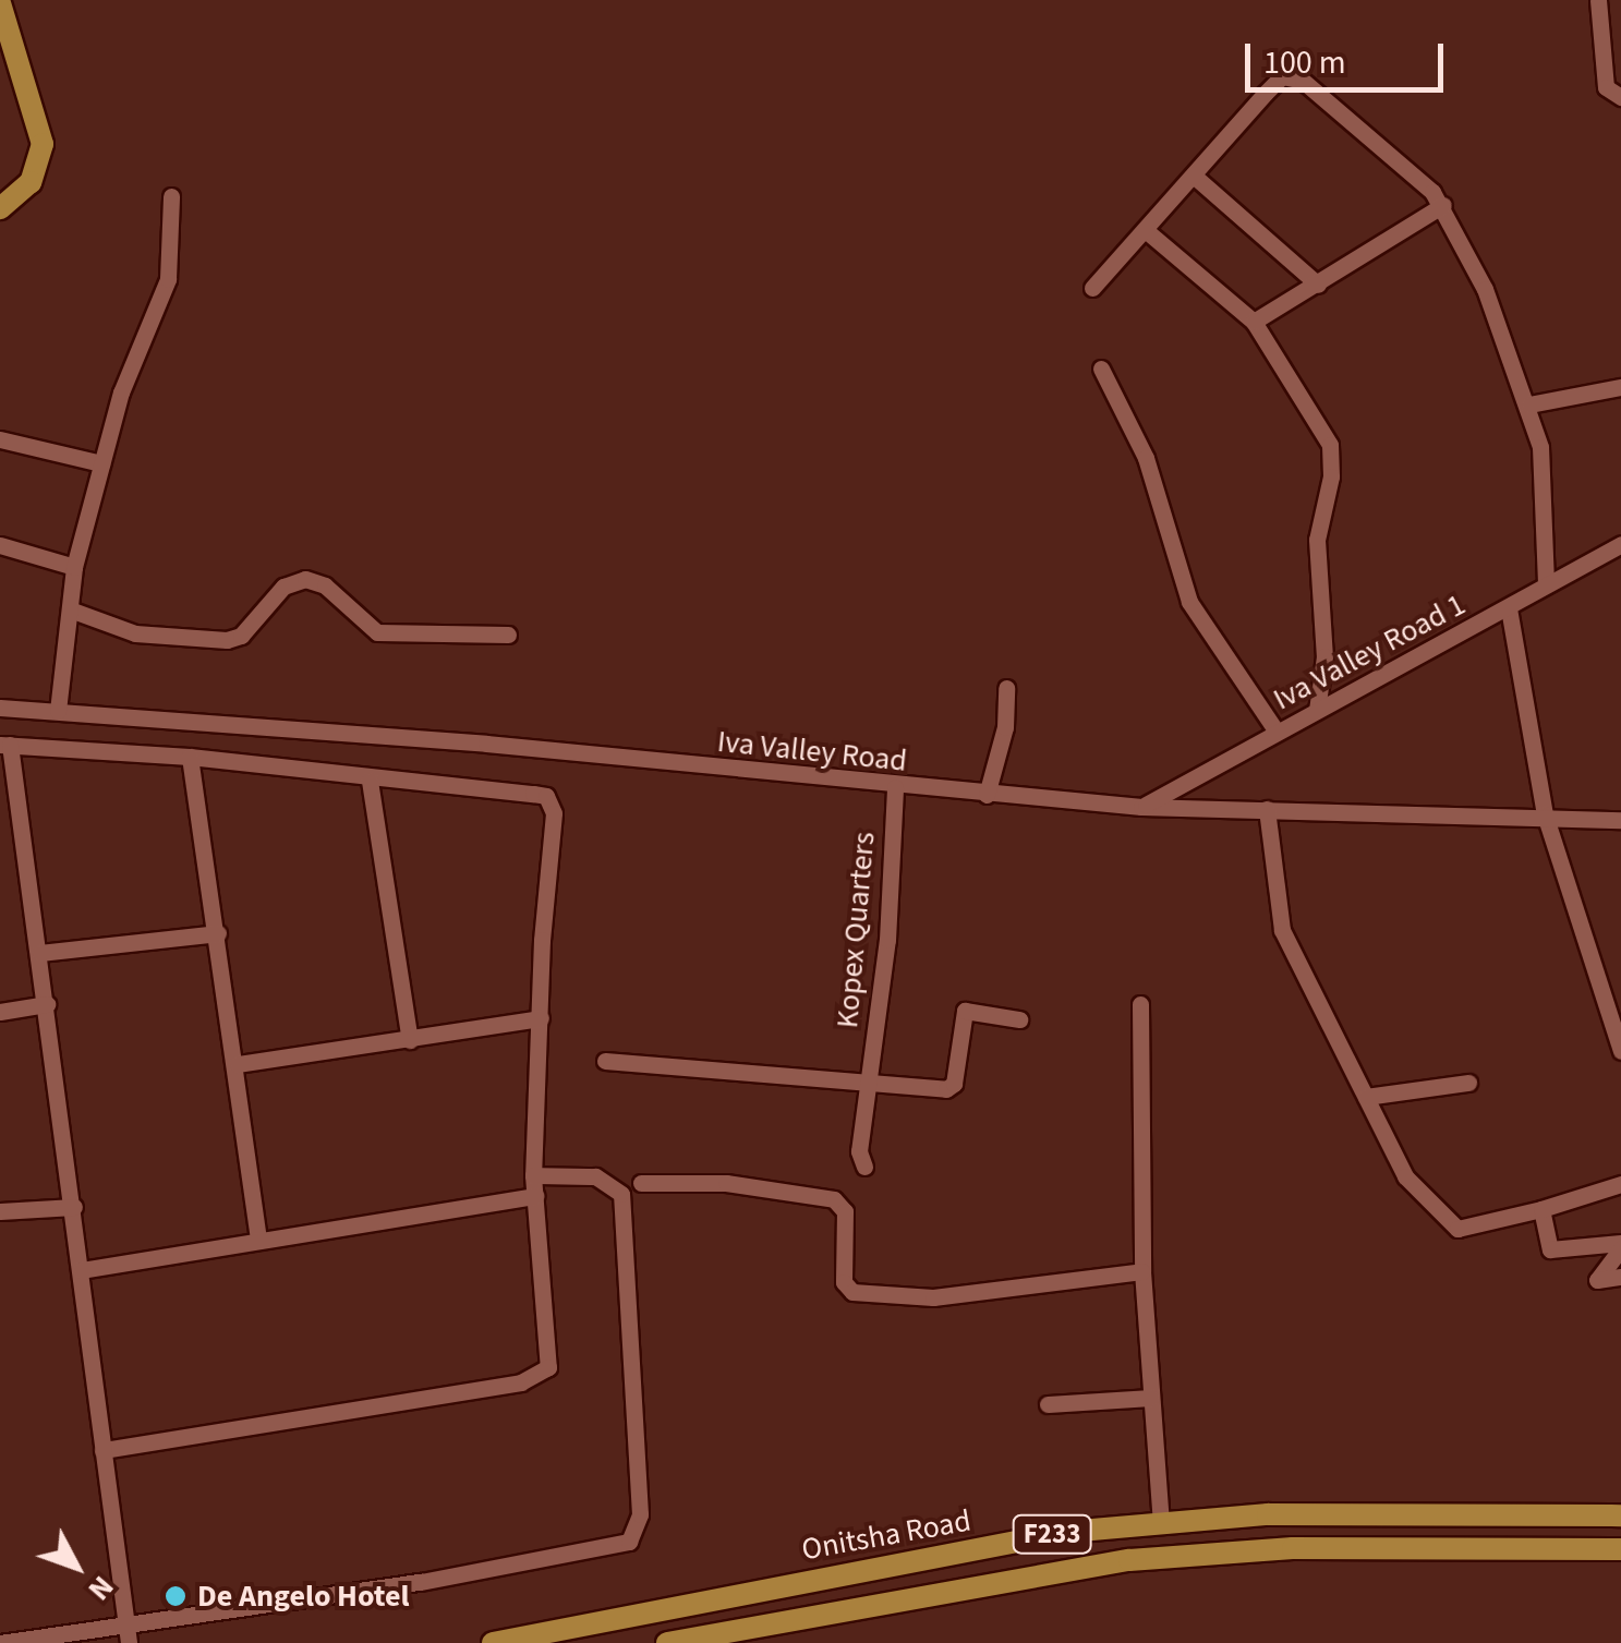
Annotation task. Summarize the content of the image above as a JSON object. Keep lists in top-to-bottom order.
{
  "streets": {
    "main road": ["F233", "Onitsha Road"],
    "street": ["Iva Valley Road 1", "Iva Valley Road", "Kopex Quarters"]
  },
  "crossings": [
    ["Iva Valley Road 1", "Iva Valley Road"],
    ["Iva Valley Road", "Kopex Quarters"]
  ],
  "places": ["De Angelo Hotel"],
  "scale_bar": "100 m",
  "north": "bottom right"
}
